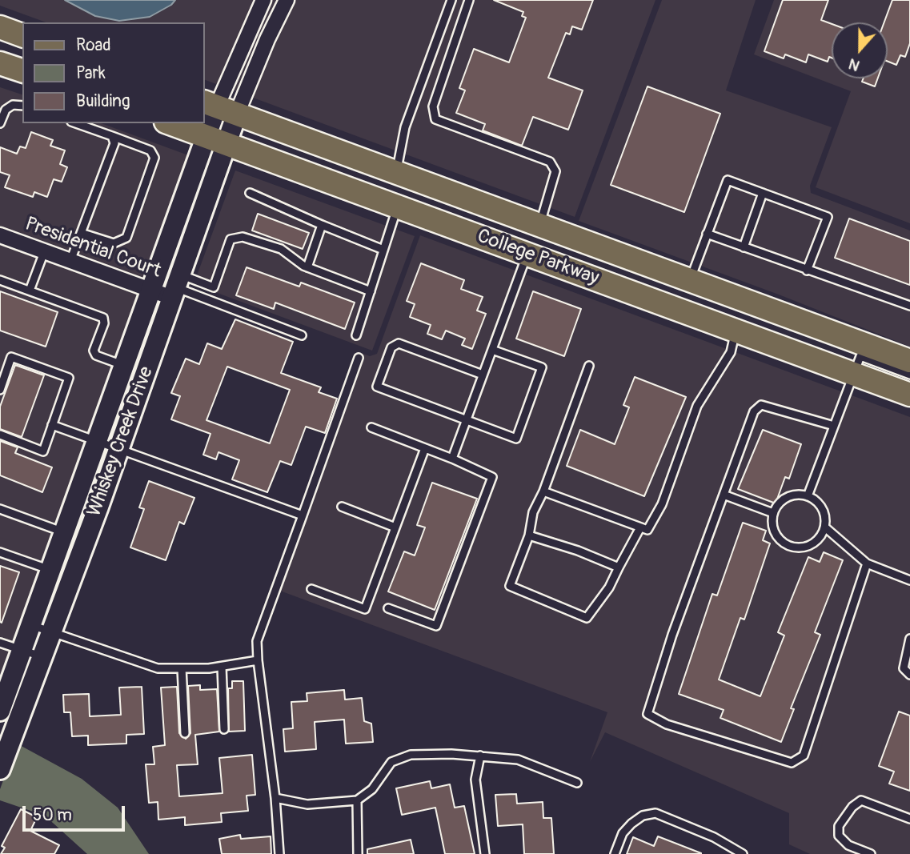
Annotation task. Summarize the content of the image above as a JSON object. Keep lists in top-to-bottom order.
{
  "streets": {
    "main road": ["College Parkway"],
    "street": ["Presidential Court", "Whiskey Creek Drive"]
  },
  "crossings": [
    ["Presidential Court", "Whiskey Creek Drive"],
    ["College Parkway", "Whiskey Creek Drive"]
  ],
  "legend": ["Road", "Park", "Building"],
  "scale_bar": "50 m",
  "north": "bottom"
}
